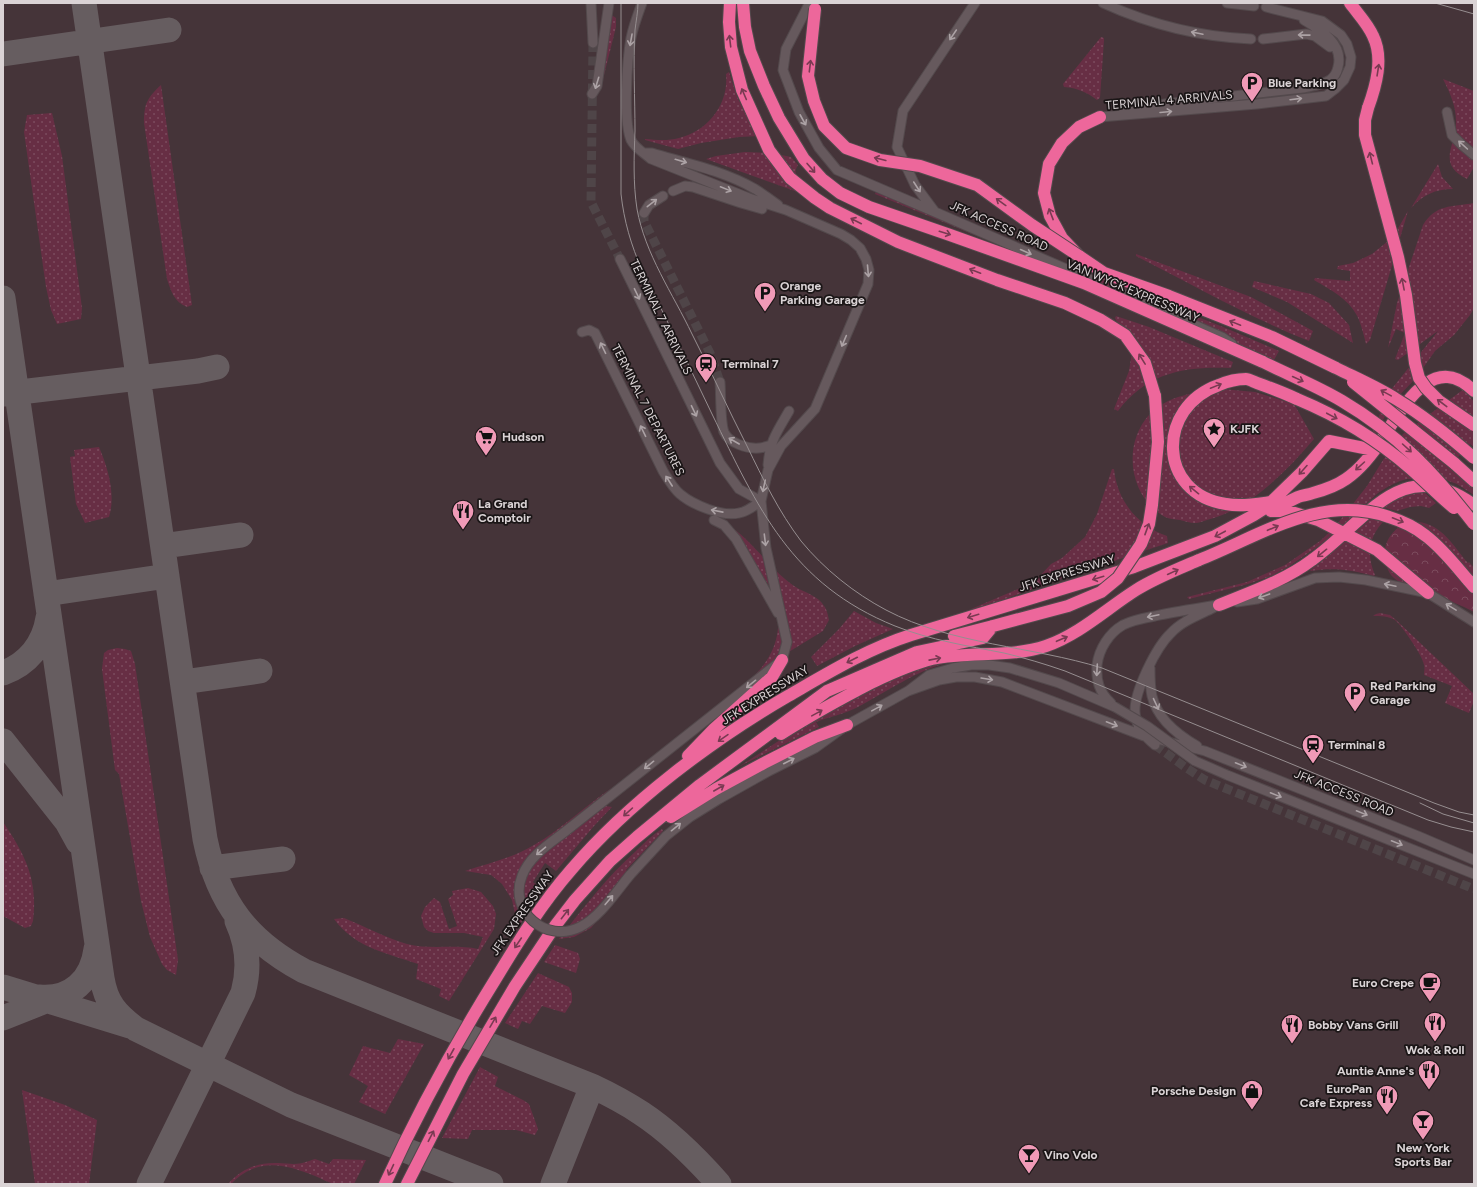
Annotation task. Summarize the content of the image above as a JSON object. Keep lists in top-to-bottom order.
{
  "streets": {
    "highway": ["VAN WYCK EXPRESSWAY", "JFK EXPRESSWAY"],
    "street": [
      "TERMINAL 4 ARRIVALS",
      "JFK ACCESS ROAD",
      "TERMINAL 7 ARRIVALS",
      "TERMINAL 7 DEPARTURES"
    ]
  },
  "crossings": [
    ["JFK ACCESS ROAD", "VAN WYCK EXPRESSWAY"],
    ["TERMINAL 7 ARRIVALS", "TERMINAL 7 DEPARTURES"]
  ],
  "one_way": ["TERMINAL 7 ARRIVALS"],
  "places": {
    "parking": ["Blue Parking", "Orange Parking Garage", "Red Parking Garage"],
    "station": ["Terminal 7", "Terminal 8"],
    "place": ["KJFK"],
    "supermarket": ["Hudson"],
    "restaurant": [
      "La Grand Comptoir",
      "Wok & Roll",
      "Bobby Vans Grill",
      "Auntie Anne's",
      "EuroPan Cafe Express"
    ],
    "cafe": ["Euro Crepe"],
    "shop": ["Porsche Design"],
    "bar": ["New York Sports Bar", "Vino Volo"]
  }
}
